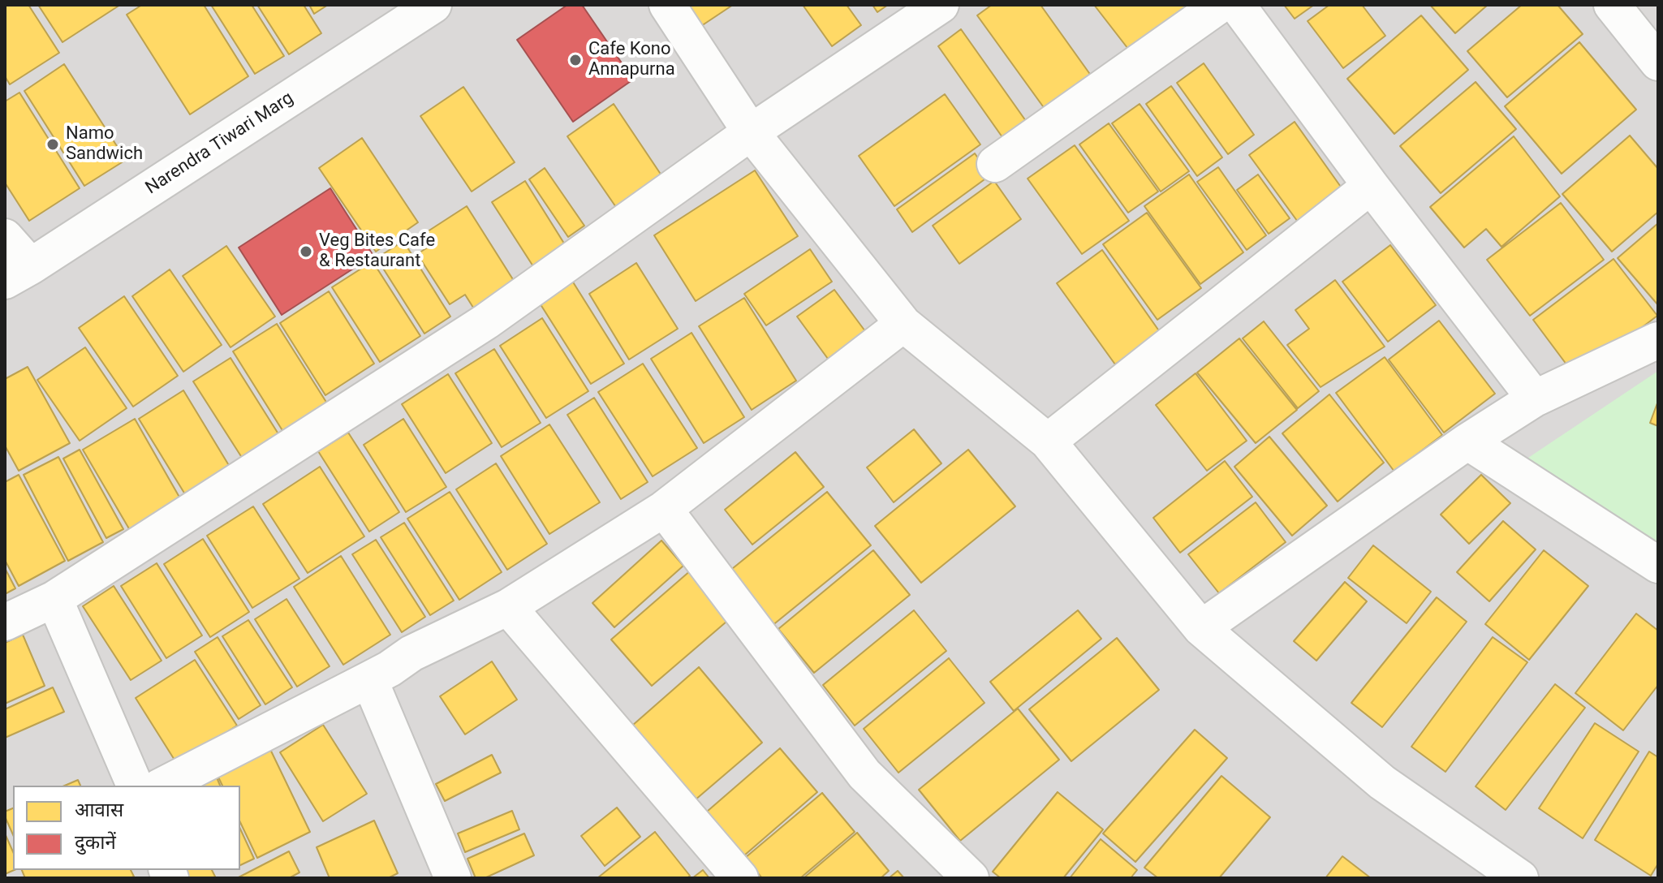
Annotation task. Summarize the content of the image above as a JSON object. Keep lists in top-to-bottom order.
{
  "streets": {
    "street": ["Narendra Tiwari Marg"]
  },
  "places": ["Cafe Kono Annapurna", "Namo Sandwich", "Veg Bites Cafe & Restaurant"],
  "legend": ["आवास", "दुकानें"]
}
